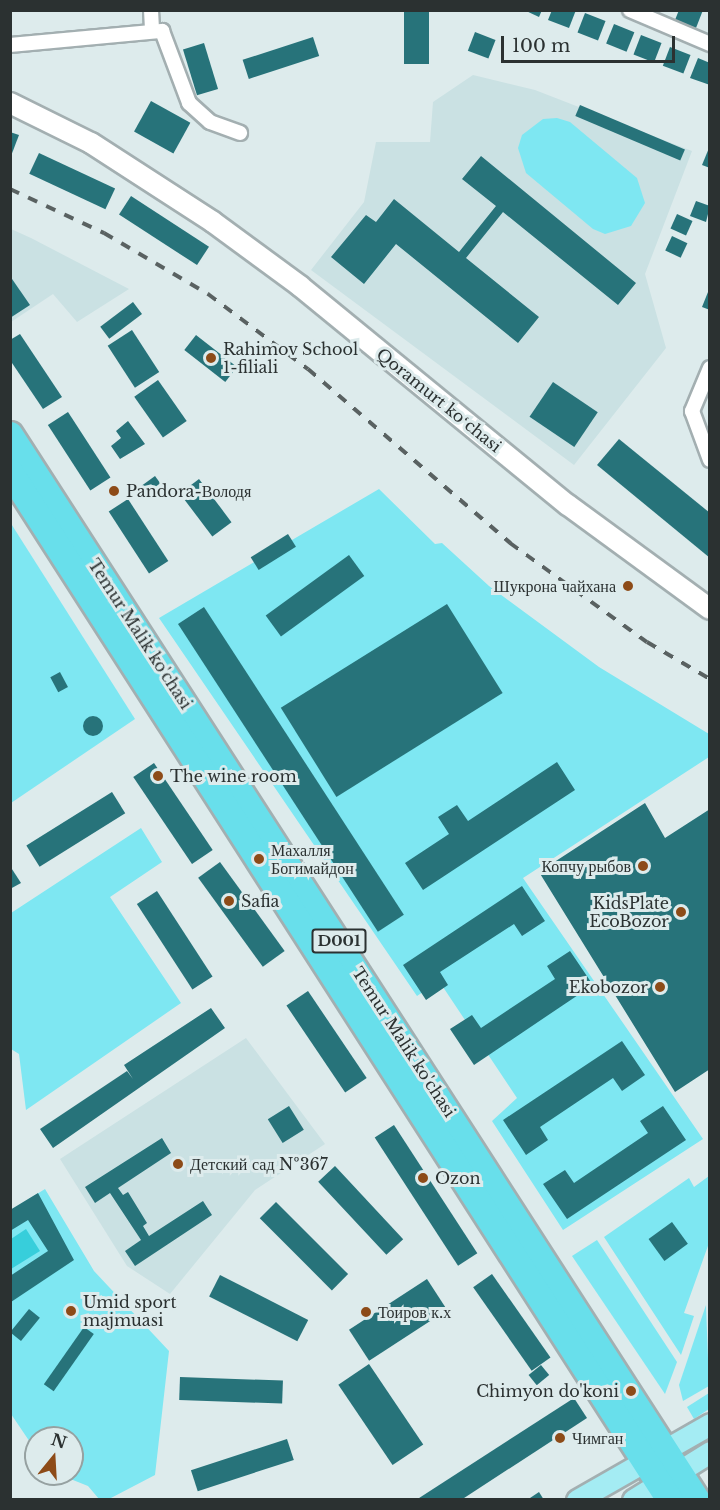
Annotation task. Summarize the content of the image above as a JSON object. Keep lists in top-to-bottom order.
{
  "streets": {
    "highway": ["Temur Malik ko'chasi", "D001"],
    "main road": ["Qoramurt koʻchasi"]
  },
  "places": [
    "Rahimov School 1-filiali",
    "Pandora-Володя",
    "Шукрона чайхана",
    "The wine room",
    "Махалля Богимайдон",
    "Копчу рыбов",
    "Safia",
    "KidsPlate EcoBozor",
    "Ekobozor",
    "Детский сад №367",
    "Ozon",
    "Umid sport majmuasi",
    "Тоиров к.х",
    "Chimyon do'koni",
    "Чимган"
  ],
  "scale_bar": "100 m",
  "north": "top"
}
